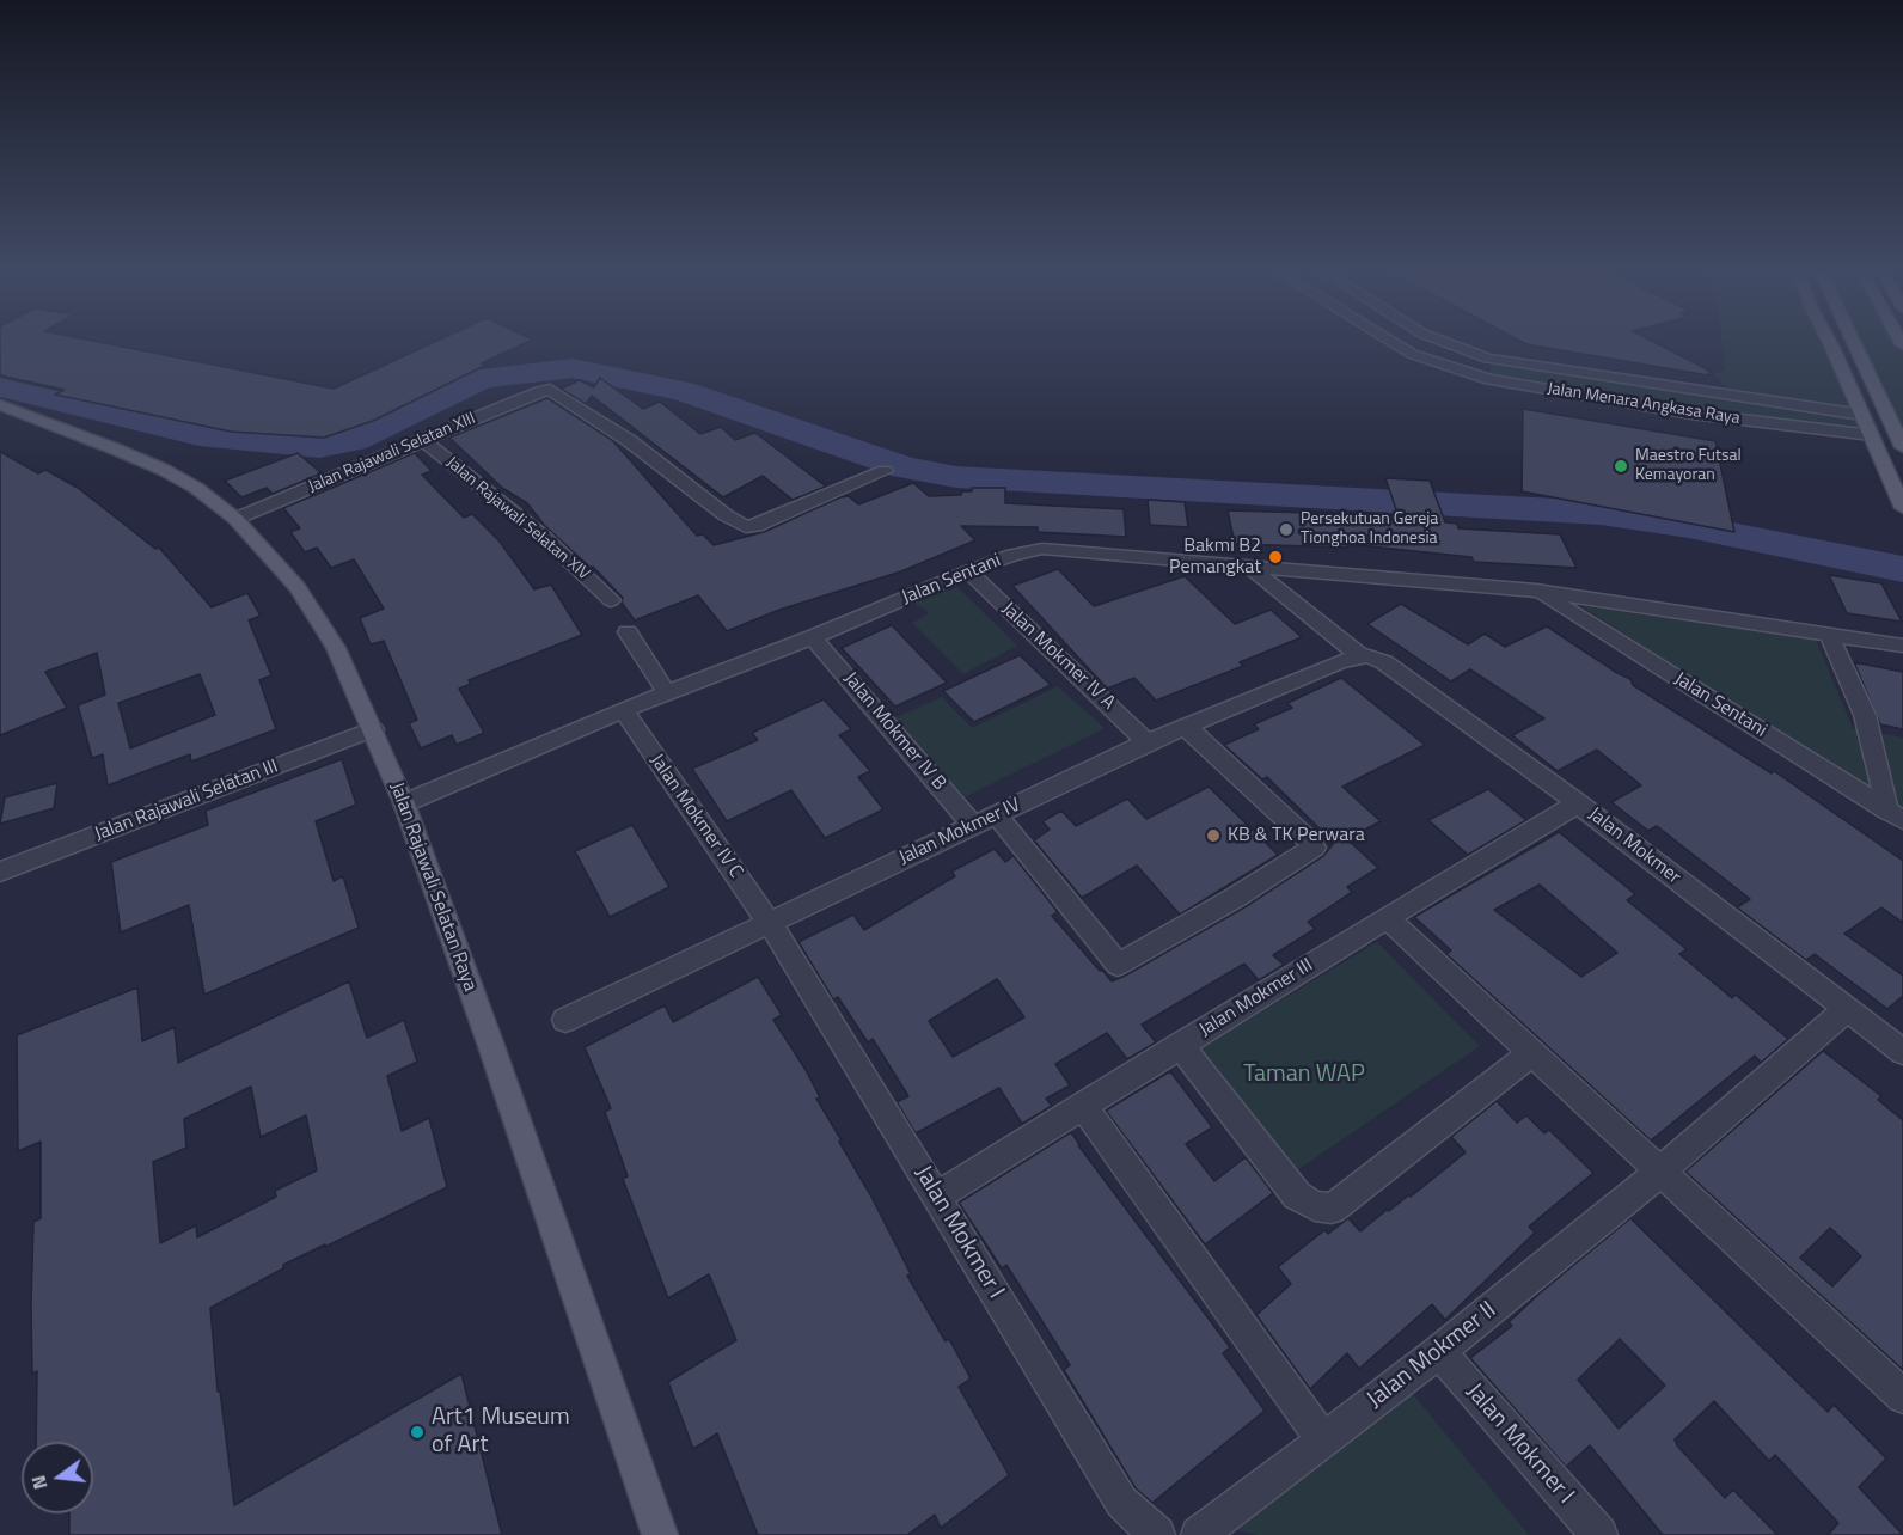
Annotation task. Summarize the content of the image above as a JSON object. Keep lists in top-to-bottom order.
{
  "streets": {
    "main road": ["Jalan Rajawali Selatan Raya"],
    "street": [
      "Jalan Menara Angkasa Raya",
      "Jalan Rajawali Selatan XIII",
      "Jalan Rajawali Selatan XIV",
      "Jalan Sentani",
      "Jalan Mokmer IV A",
      "Jalan Mokmer IV B",
      "Jalan Rajawali Selatan III",
      "Jalan Mokmer IV C",
      "Jalan Mokmer IV",
      "Jalan Mokmer",
      "Jalan Mokmer III",
      "Jalan Mokmer I",
      "Jalan Mokmer II"
    ]
  },
  "crossings": [
    ["Jalan Rajawali Selatan XIII", "Jalan Rajawali Selatan XIV"],
    ["Jalan Rajawali Selatan XIII", "Jalan Rajawali Selatan Raya"],
    ["Jalan Sentani", "Jalan Mokmer IV A"],
    ["Jalan Sentani", "Jalan Mokmer IV B"],
    ["Jalan Sentani", "Jalan Mokmer IV C"],
    ["Jalan Sentani", "Jalan Mokmer"],
    ["Jalan Sentani", "Jalan Rajawali Selatan Raya"],
    ["Jalan Mokmer IV A", "Jalan Mokmer IV"],
    ["Jalan Mokmer IV B", "Jalan Mokmer IV"],
    ["Jalan Rajawali Selatan III", "Jalan Rajawali Selatan Raya"],
    ["Jalan Mokmer IV C", "Jalan Mokmer IV"],
    ["Jalan Mokmer IV C", "Jalan Mokmer I"],
    ["Jalan Mokmer IV", "Jalan Mokmer"],
    ["Jalan Mokmer IV", "Jalan Mokmer I"],
    ["Jalan Mokmer", "Jalan Mokmer III"],
    ["Jalan Mokmer", "Jalan Mokmer II"],
    ["Jalan Mokmer III", "Jalan Mokmer I"],
    ["Jalan Mokmer I", "Jalan Mokmer II"]
  ],
  "parks": ["Taman WAP"],
  "places": [
    "Maestro Futsal Kemayoran",
    "Persekutuan Gereja Tionghoa Indonesia",
    "Bakmi B2 Pemangkat",
    "KB & TK Perwara",
    "Art1 Museum of Art"
  ],
  "north": "left"
}
